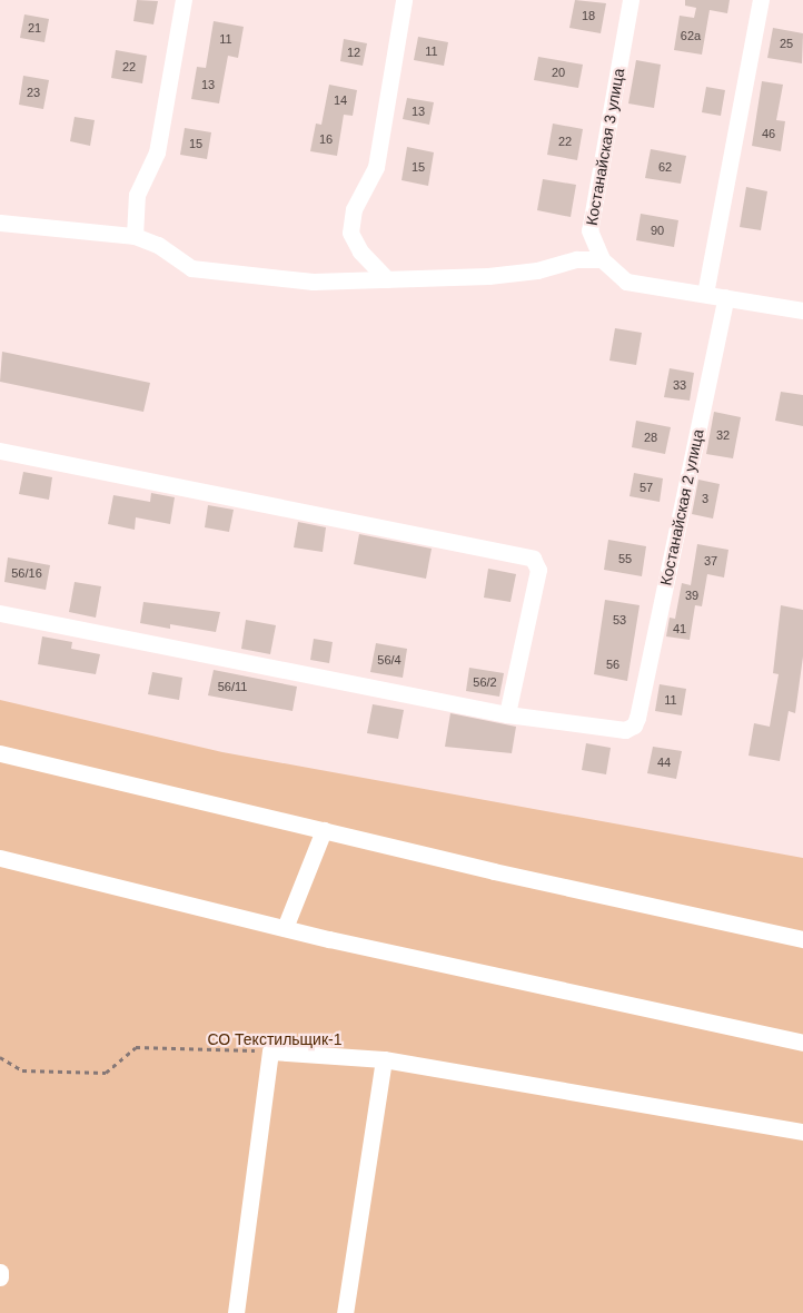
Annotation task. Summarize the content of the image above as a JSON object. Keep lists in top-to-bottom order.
{
  "streets": {
    "street": ["Костанайская 3 улица", "Костанайская 2 улица"]
  },
  "parks": ["СО Текстильщик-1"],
  "house_numbers": [
    "18",
    "21",
    "62а",
    "11",
    "25",
    "11",
    "12",
    "22",
    "20",
    "13",
    "23",
    "14",
    "13",
    "46",
    "16",
    "22",
    "15",
    "15",
    "62",
    "90",
    "33",
    "32",
    "28",
    "57",
    "3",
    "55",
    "37",
    "56/16",
    "39",
    "53",
    "41",
    "56/4",
    "56",
    "56/2",
    "56/11",
    "11",
    "44"
  ]
}
